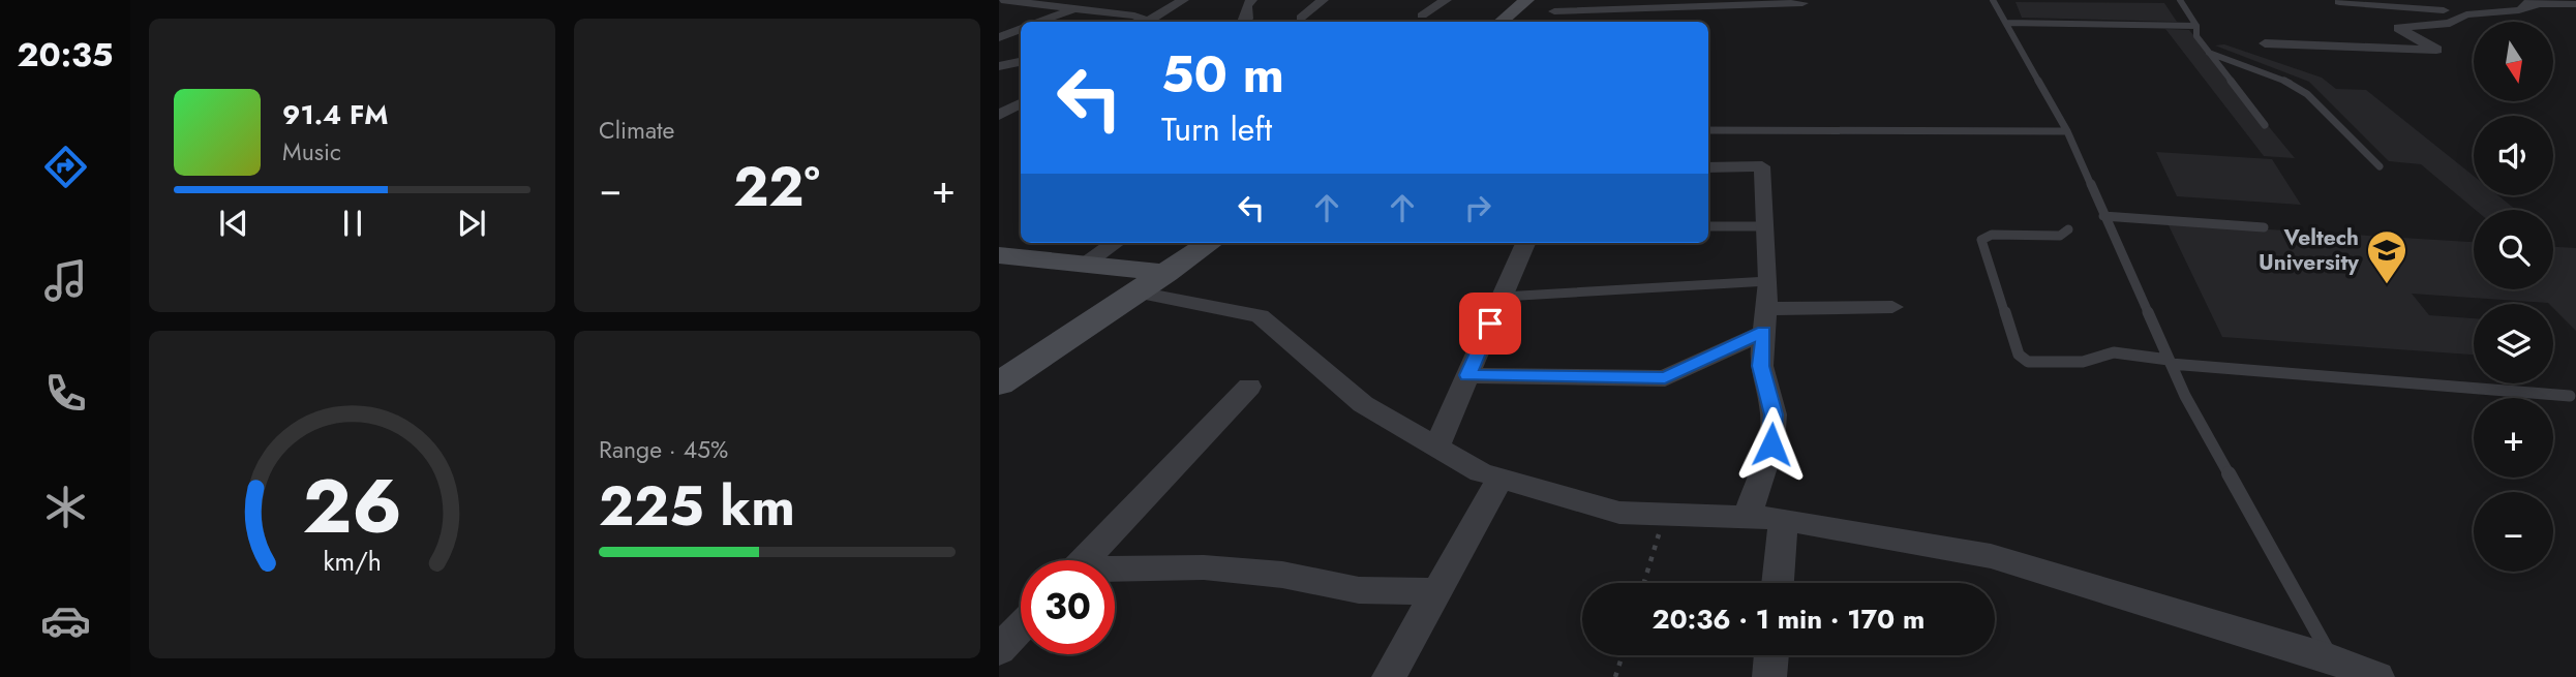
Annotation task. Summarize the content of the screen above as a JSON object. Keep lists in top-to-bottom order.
{
  "places": {
    "school or university": ["Veltech University"]
  },
  "north": "bottom",
  "page": {
    "tabs": "20:35",
    "tile": [
      "Climate",
      ["Range · 45%", "225 km"]
    ],
    "map_buttons": ["+", "−"],
    "turn": ["50 m", "Turn left"],
    "song": ["91.4 FM", "Music"],
    "heat": ["−", "22°", "+"],
    "limit": "30",
    "trip": "20:36 · 1 min · 170 m",
    "gauge": ["26", "km/h"]
  }
}
